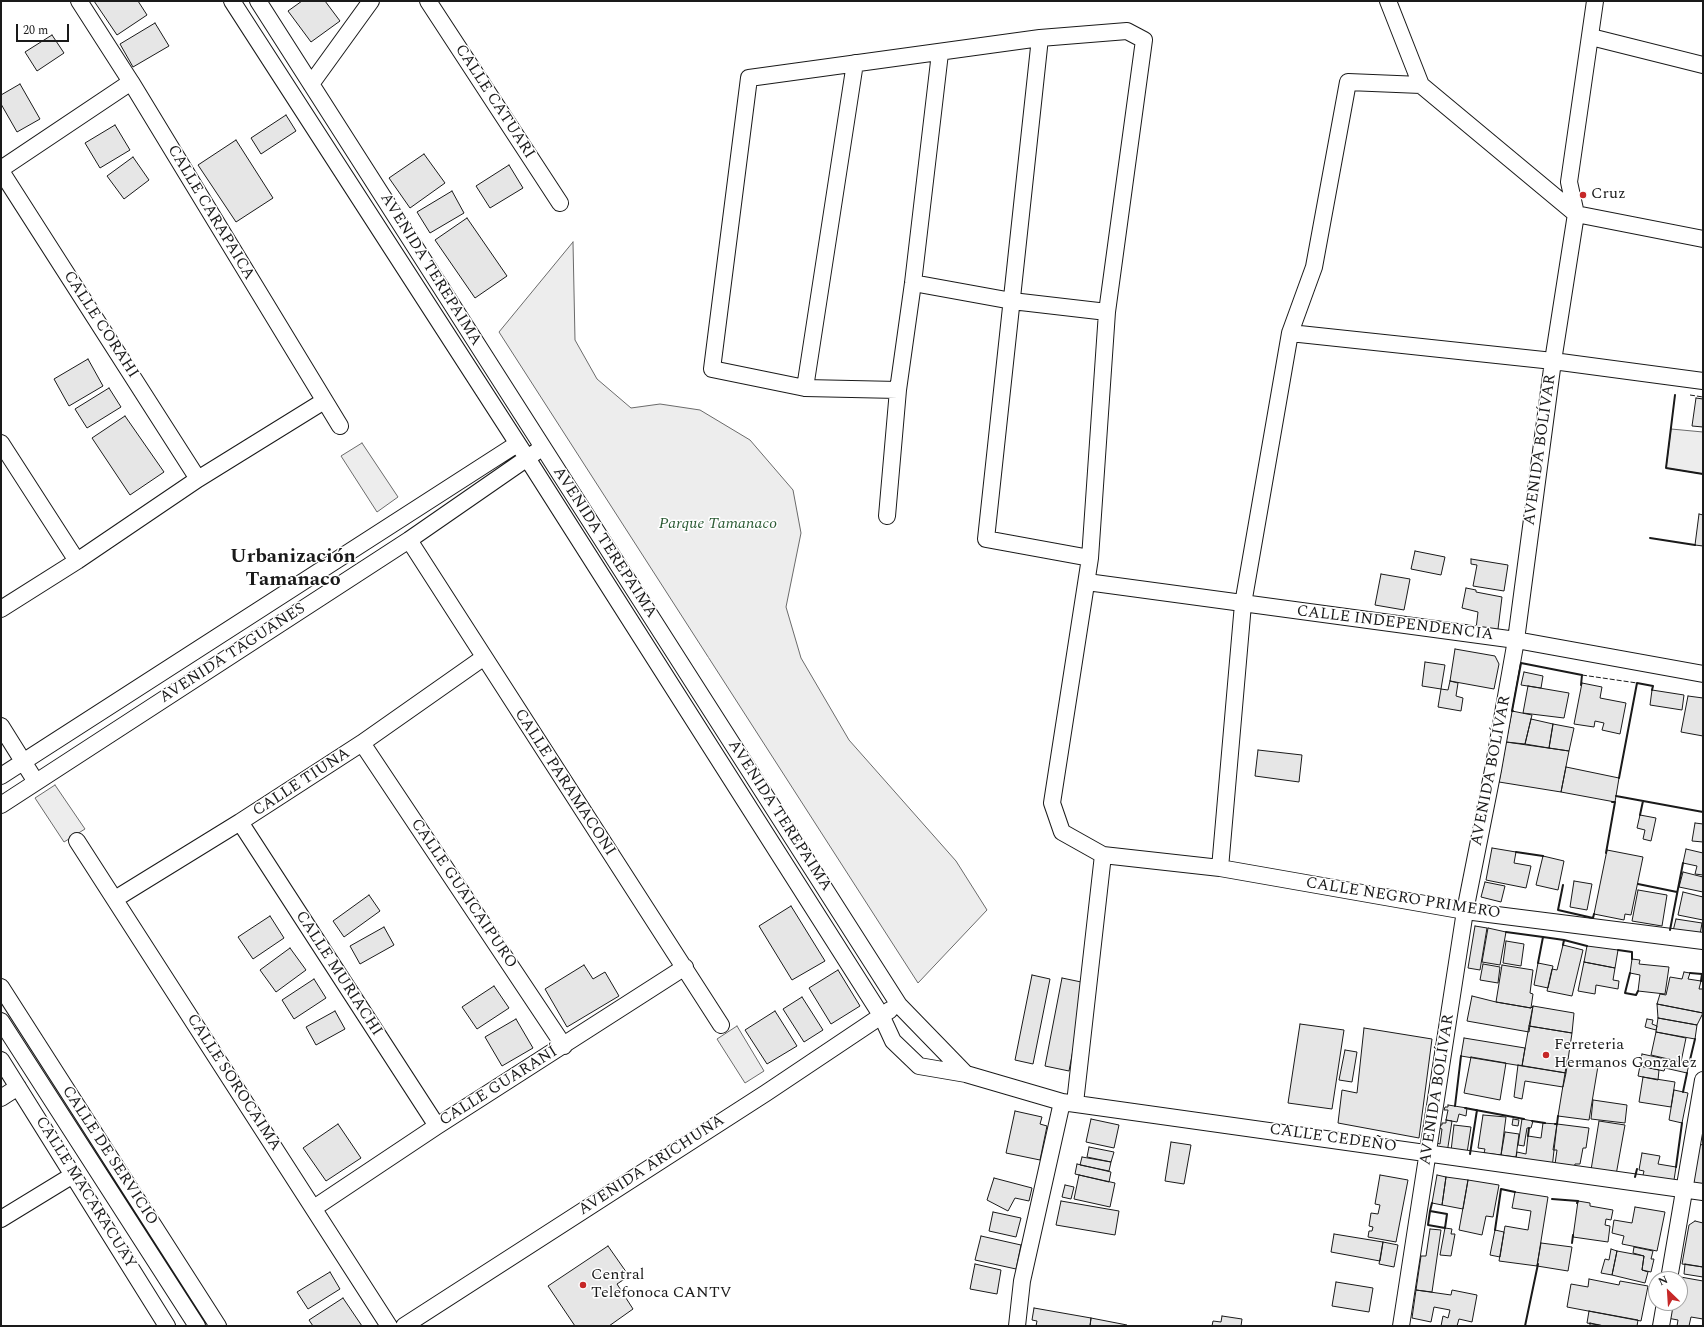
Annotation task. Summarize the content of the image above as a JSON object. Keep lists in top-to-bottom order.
{
  "streets": {
    "street": [
      "CALLE CATUARI",
      "CALLE CARAPAICA",
      "AVENIDA TEREPAIMA",
      "CALLE CORAHI",
      "AVENIDA BOLÍVAR",
      "CALLE INDEPENDENCIA",
      "AVENIDA TAGUANES",
      "CALLE TIUNA",
      "CALLE PARAMACONI",
      "CALLE GUAICAIPURO",
      "CALLE NEGRO PRIMERO",
      "CALLE MURIACHI",
      "CALLE SOROCAIMA",
      "CALLE GUARANÍ",
      "CALLE CEDEÑO",
      "CALLE DE SERVICIO",
      "AVENIDA ARICHUNA",
      "CALLE MACARACUAY"
    ]
  },
  "crossings": [
    ["AVENIDA TEREPAIMA", "AVENIDA TAGUANES"],
    ["AVENIDA TEREPAIMA", "CALLE CEDEÑO"],
    ["AVENIDA TEREPAIMA", "AVENIDA ARICHUNA"],
    ["AVENIDA BOLÍVAR", "CALLE INDEPENDENCIA"],
    ["AVENIDA BOLÍVAR", "CALLE NEGRO PRIMERO"],
    ["AVENIDA BOLÍVAR", "CALLE CEDEÑO"],
    ["AVENIDA TAGUANES", "CALLE PARAMACONI"],
    ["CALLE TIUNA", "CALLE PARAMACONI"],
    ["CALLE TIUNA", "CALLE GUAICAIPURO"],
    ["CALLE TIUNA", "CALLE MURIACHI"],
    ["CALLE TIUNA", "CALLE SOROCAIMA"],
    ["CALLE PARAMACONI", "CALLE GUARANÍ"],
    ["CALLE GUAICAIPURO", "CALLE GUARANÍ"],
    ["CALLE MURIACHI", "CALLE GUARANÍ"],
    ["CALLE SOROCAIMA", "CALLE GUARANÍ"]
  ],
  "districts": ["Urbanización Tamanaco"],
  "parks": ["Parque Tamanaco"],
  "places": ["Cruz", "Ferreteria Hermanos Gonzalez", "Central Telefonoca CANTV"],
  "scale_bar": "20 m",
  "north": "top left"
}
